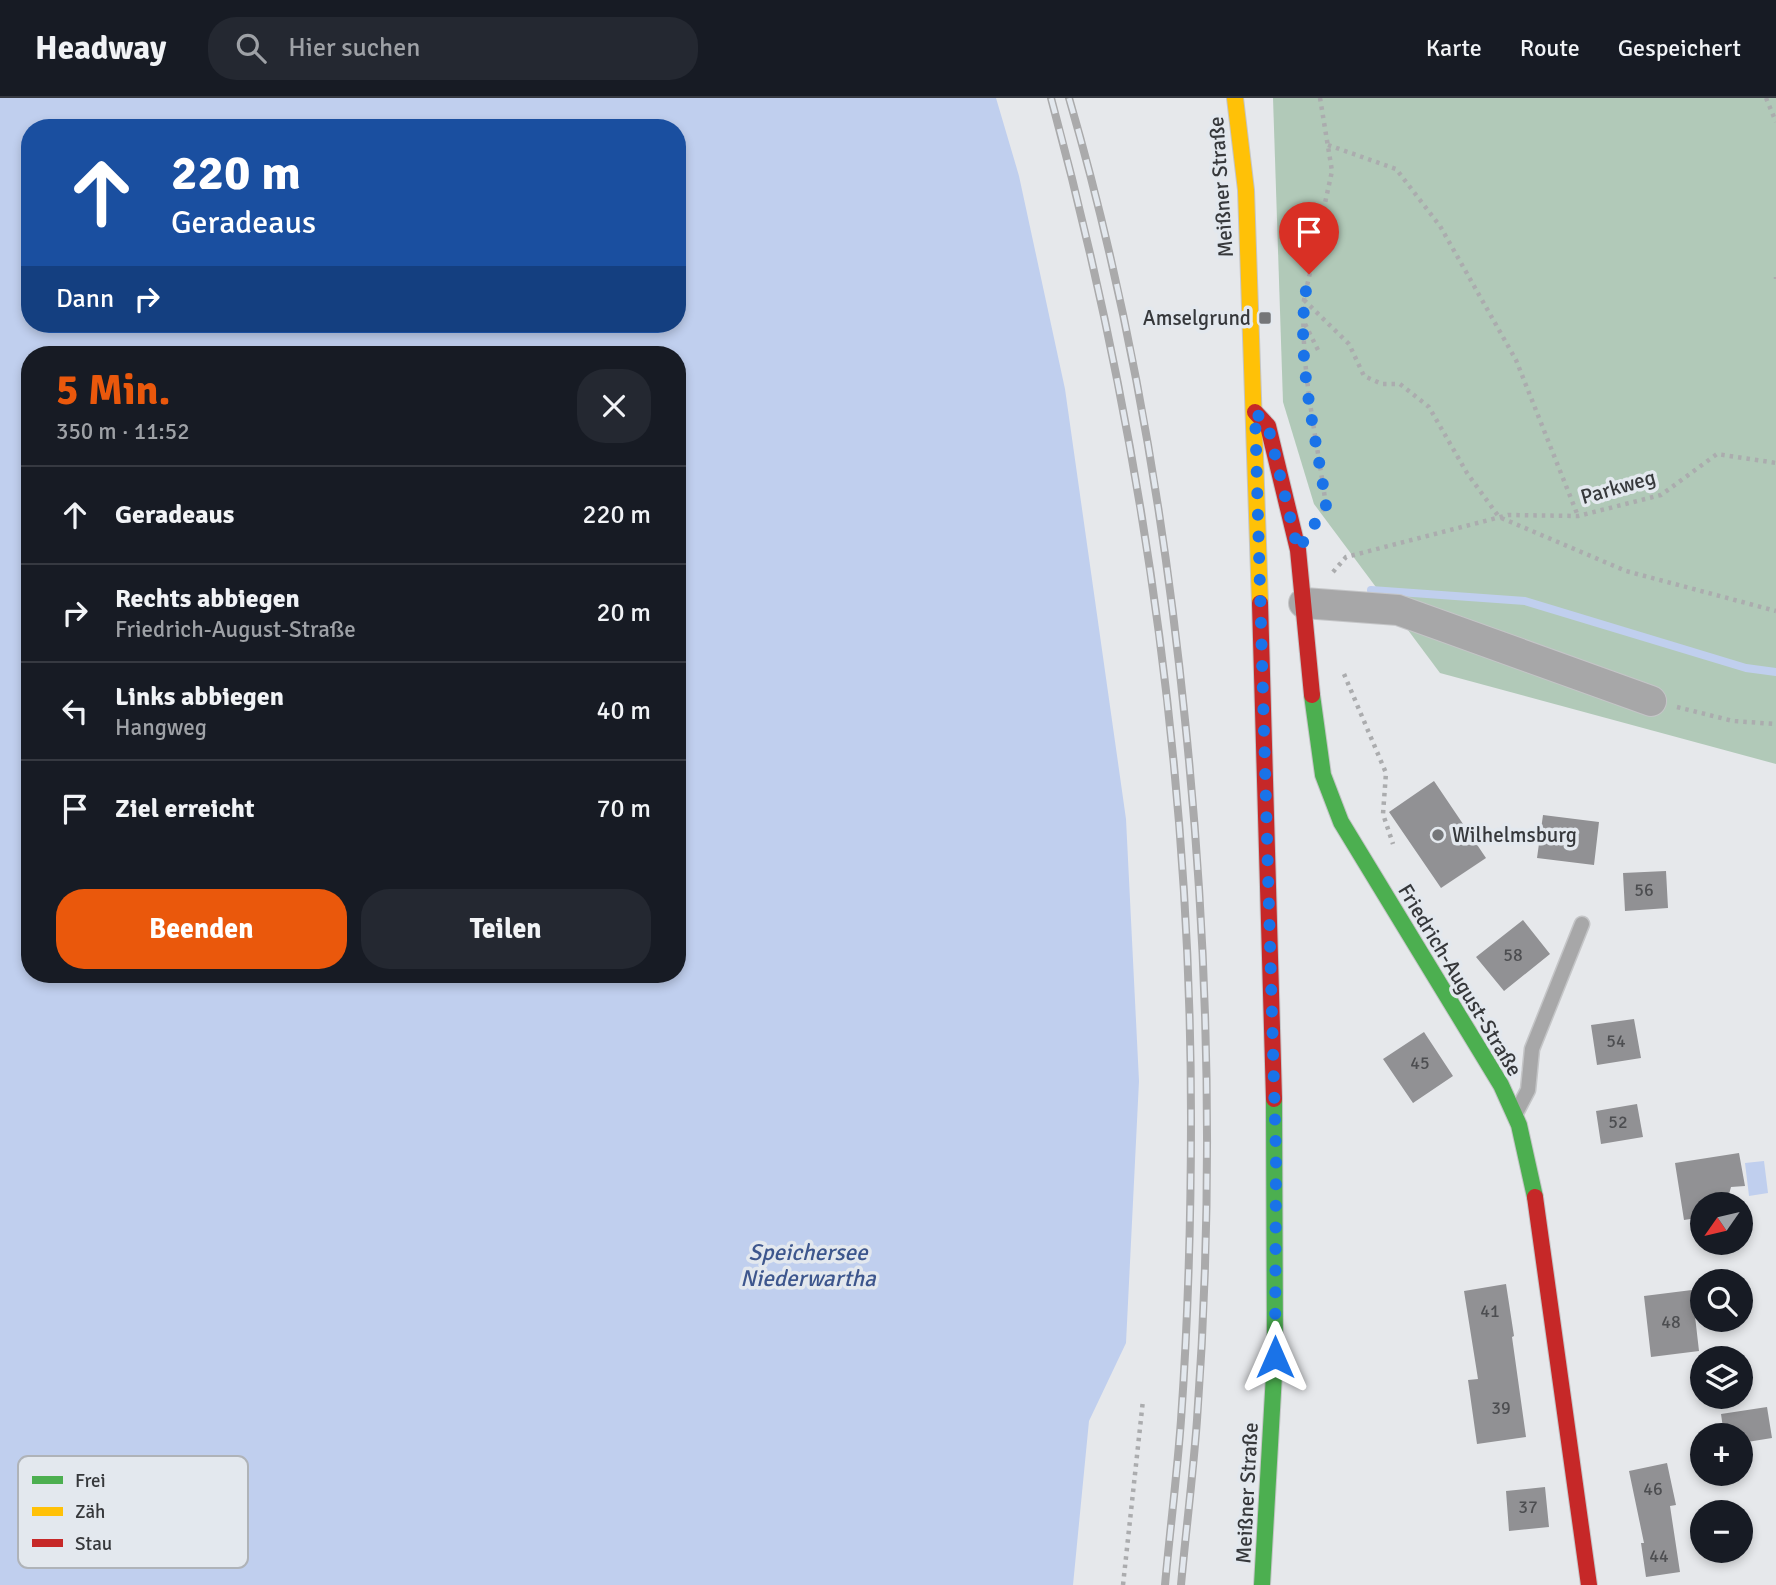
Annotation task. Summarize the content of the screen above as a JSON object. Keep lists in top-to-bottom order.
{
  "streets": {
    "main road": ["Meißner Straße", "Friedrich-August-Straße"],
    "path": ["Parkweg"]
  },
  "crossings": [
    ["Meißner Straße", "Friedrich-August-Straße"],
    ["Parkweg", "Friedrich-August-Straße"]
  ],
  "water": ["Speichersee Niederwartha"],
  "places": {
    "transit": ["Amselgrund"],
    "other": ["Wilhelmsburg"]
  },
  "house_numbers": [
    "56",
    "58",
    "54",
    "45",
    "52",
    "41",
    "48",
    "39",
    "46",
    "37",
    "44"
  ],
  "legend": ["Frei", "Zäh", "Stau"],
  "north": "bottom left",
  "page": {
    "header": "Headway",
    "search": "Hier suchen",
    "nav": ["Karte", "Route", "Gespeichert"],
    "turn": ["220 m", "Geradeaus"],
    "then": "Dann",
    "heading": ["5 Min.", "350 m · 11:52"],
    "list": [
      {
        "name": "Geradeaus",
        "value": "220 m"
      },
      {
        "name": "Rechts abbiegen",
        "note": "Friedrich-August-Straße",
        "value": "20 m"
      },
      {
        "name": "Links abbiegen",
        "note": "Hangweg",
        "value": "40 m"
      },
      {
        "name": "Ziel erreicht",
        "value": "70 m"
      }
    ],
    "buttons": ["Beenden", "Teilen"],
    "map_buttons": ["+", "−"]
  }
}
